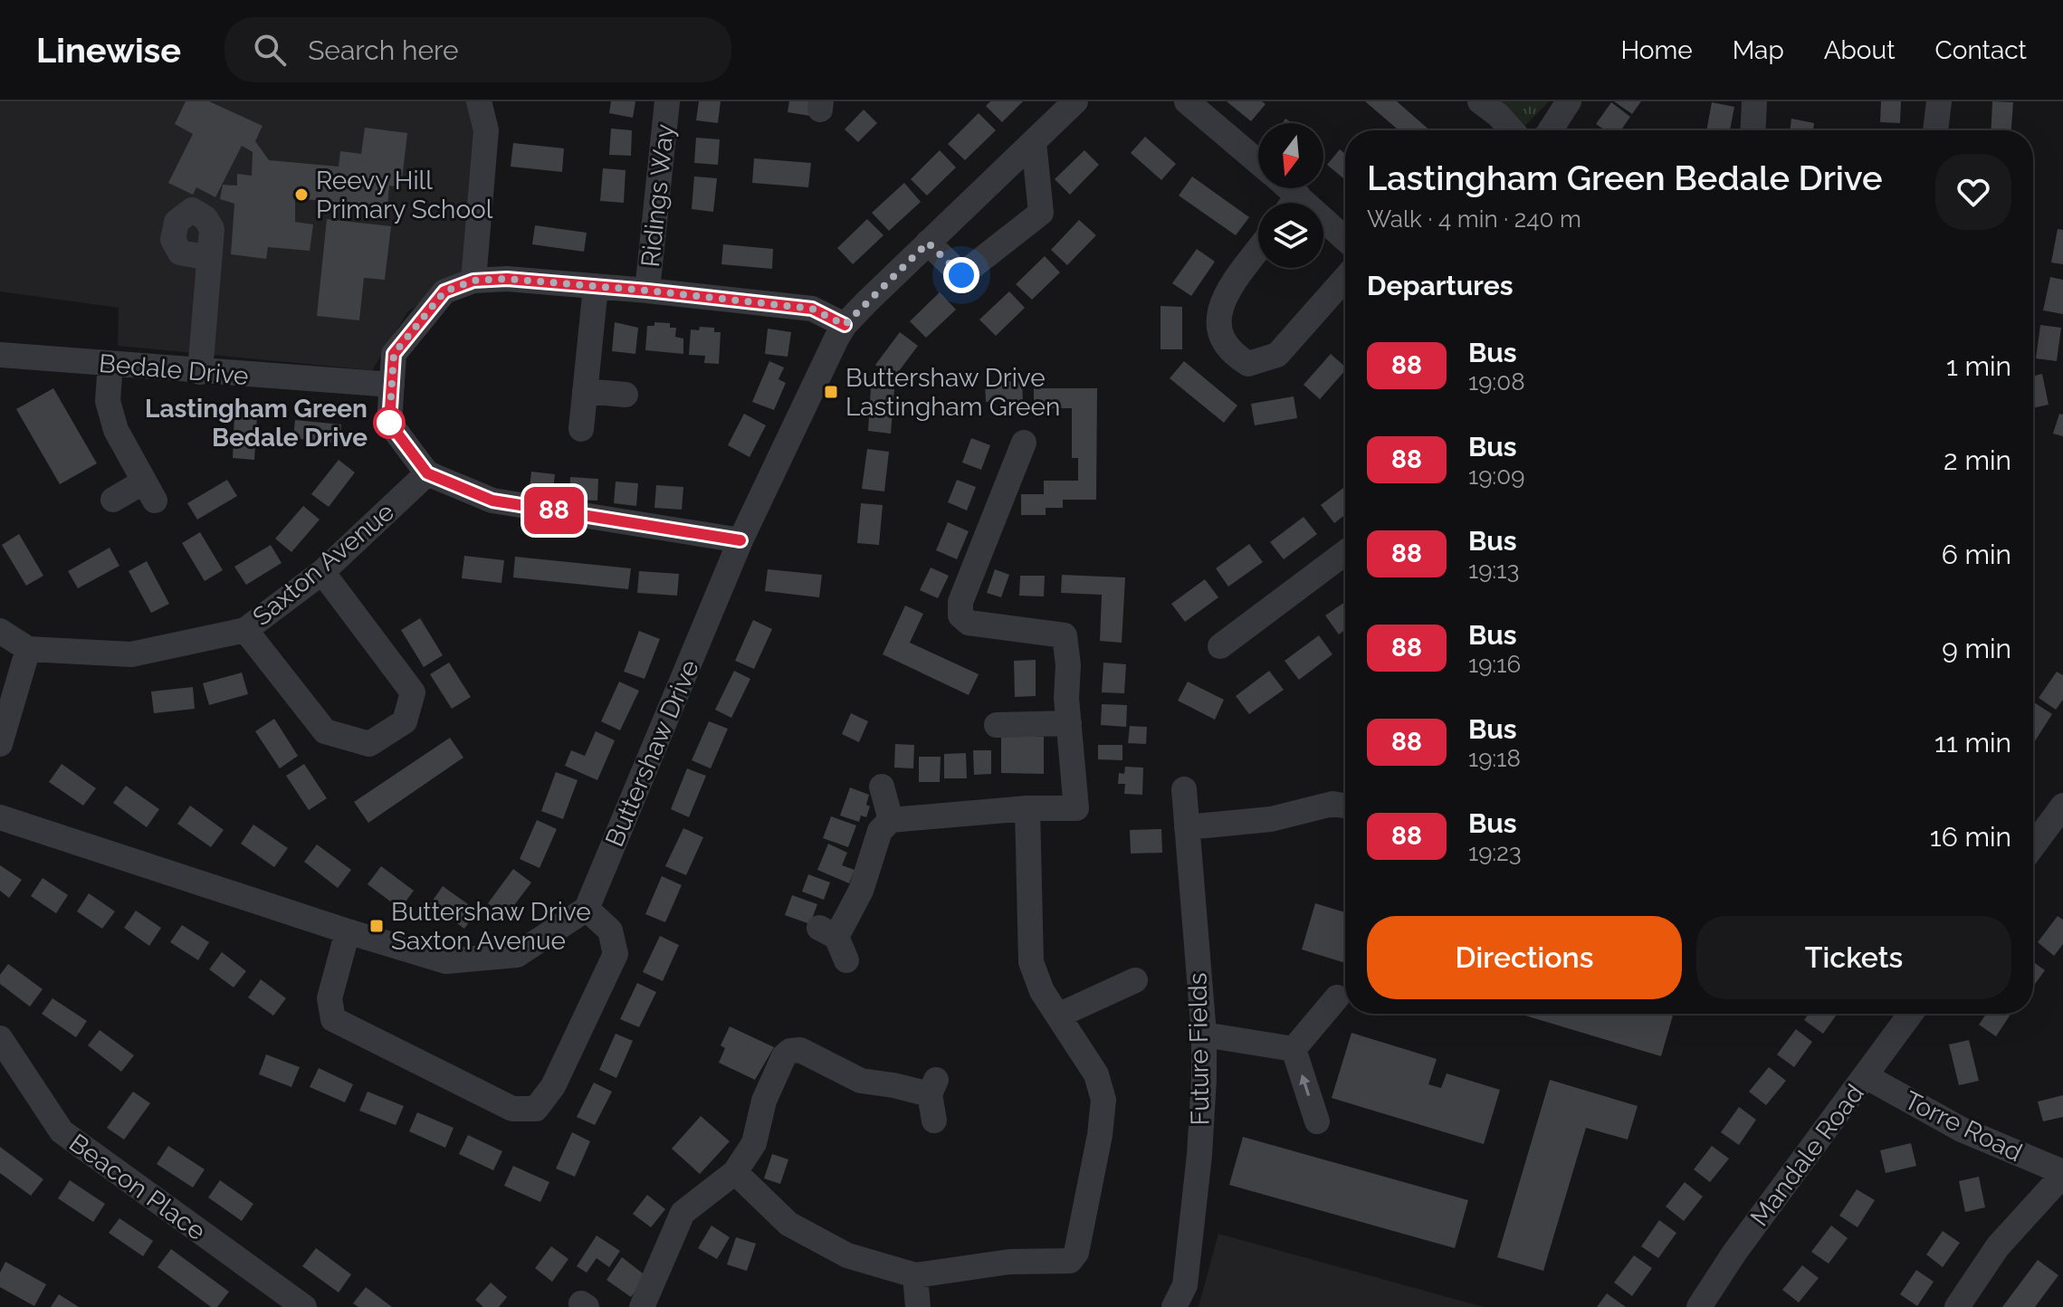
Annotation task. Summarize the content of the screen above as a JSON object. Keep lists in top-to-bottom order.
{
  "streets": {
    "street": [
      "Ridings Way",
      "Bedale Drive",
      "Saxton Avenue",
      "Buttershaw Drive",
      "Future Fields",
      "Torre Road",
      "Mandale Road",
      "Beacon Place"
    ]
  },
  "crossings": [
    ["Torre Road", "Mandale Road"]
  ],
  "places": {
    "other": ["Reevy Hill Primary School", "Lastingham Green Bedale Drive"],
    "transit": ["Buttershaw Drive Lastingham Green", "Buttershaw Drive Saxton Avenue"]
  },
  "lines": ["bus line 88"],
  "north": "bottom",
  "page": {
    "header": "Linewise",
    "search": "Search here",
    "nav": [
      "Home",
      "Map",
      "About",
      "Contact"
    ],
    "on_map": "88",
    "heading": [
      ["Lastingham Green Bedale Drive", "Walk · 4 min · 240 m"],
      "Departures"
    ],
    "list": [
      {
        "mark": "88",
        "name": "Bus",
        "note": "19:08",
        "value": "1 min"
      },
      {
        "mark": "88",
        "name": "Bus",
        "note": "19:09",
        "value": "2 min"
      },
      {
        "mark": "88",
        "name": "Bus",
        "note": "19:13",
        "value": "6 min"
      },
      {
        "mark": "88",
        "name": "Bus",
        "note": "19:16",
        "value": "9 min"
      },
      {
        "mark": "88",
        "name": "Bus",
        "note": "19:18",
        "value": "11 min"
      },
      {
        "mark": "88",
        "name": "Bus",
        "note": "19:23",
        "value": "16 min"
      }
    ],
    "buttons": ["Directions", "Tickets"]
  }
}
